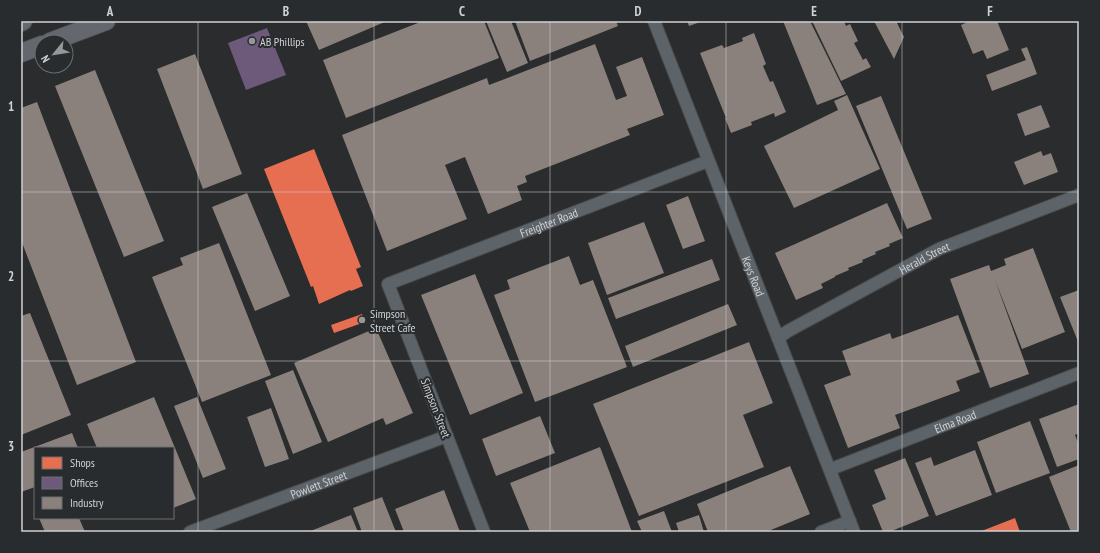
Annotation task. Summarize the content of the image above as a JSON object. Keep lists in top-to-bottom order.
{
  "streets": {
    "street": [
      "Freighter Road",
      "Herald Street",
      "Keys Road",
      "Simpson Street",
      "Elma Road",
      "Powlett Street"
    ]
  },
  "crossings": [
    ["Freighter Road", "Keys Road"],
    ["Freighter Road", "Simpson Street"],
    ["Herald Street", "Keys Road"],
    ["Keys Road", "Elma Road"],
    ["Simpson Street", "Powlett Street"]
  ],
  "places": ["AB Phillips", "Simpson Street Cafe"],
  "legend": ["Shops", "Offices", "Industry"],
  "north": "bottom left",
  "grid": {
    "columns": [
      "A",
      "B",
      "C",
      "D",
      "E",
      "F"
    ],
    "rows": ["1", "2", "3"]
  }
}
